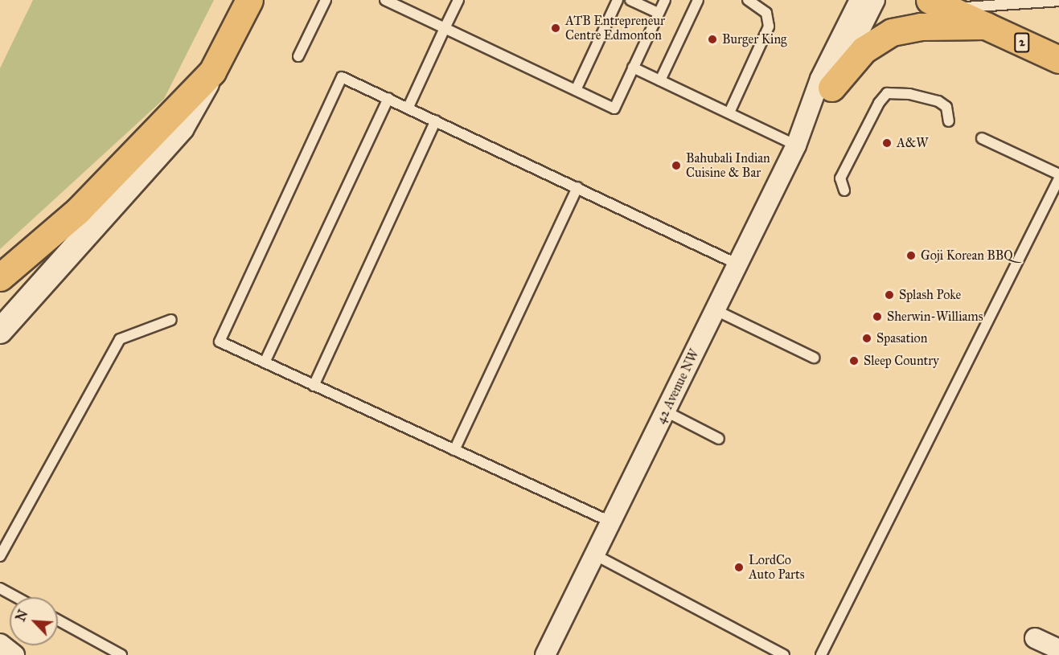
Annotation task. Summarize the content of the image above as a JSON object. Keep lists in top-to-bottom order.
{
  "streets": {
    "highway": ["2"],
    "street": ["42 Avenue NW"]
  },
  "places": [
    "ATB Entrepreneur Centre Edmonton",
    "Burger King",
    "A&W",
    "Bahubali Indian Cuisine & Bar",
    "Goji Korean BBQ",
    "Splash Poke",
    "Sherwin-Williams",
    "Spasation",
    "Sleep Country",
    "LordCo Auto Parts"
  ],
  "north": "top left"
}
